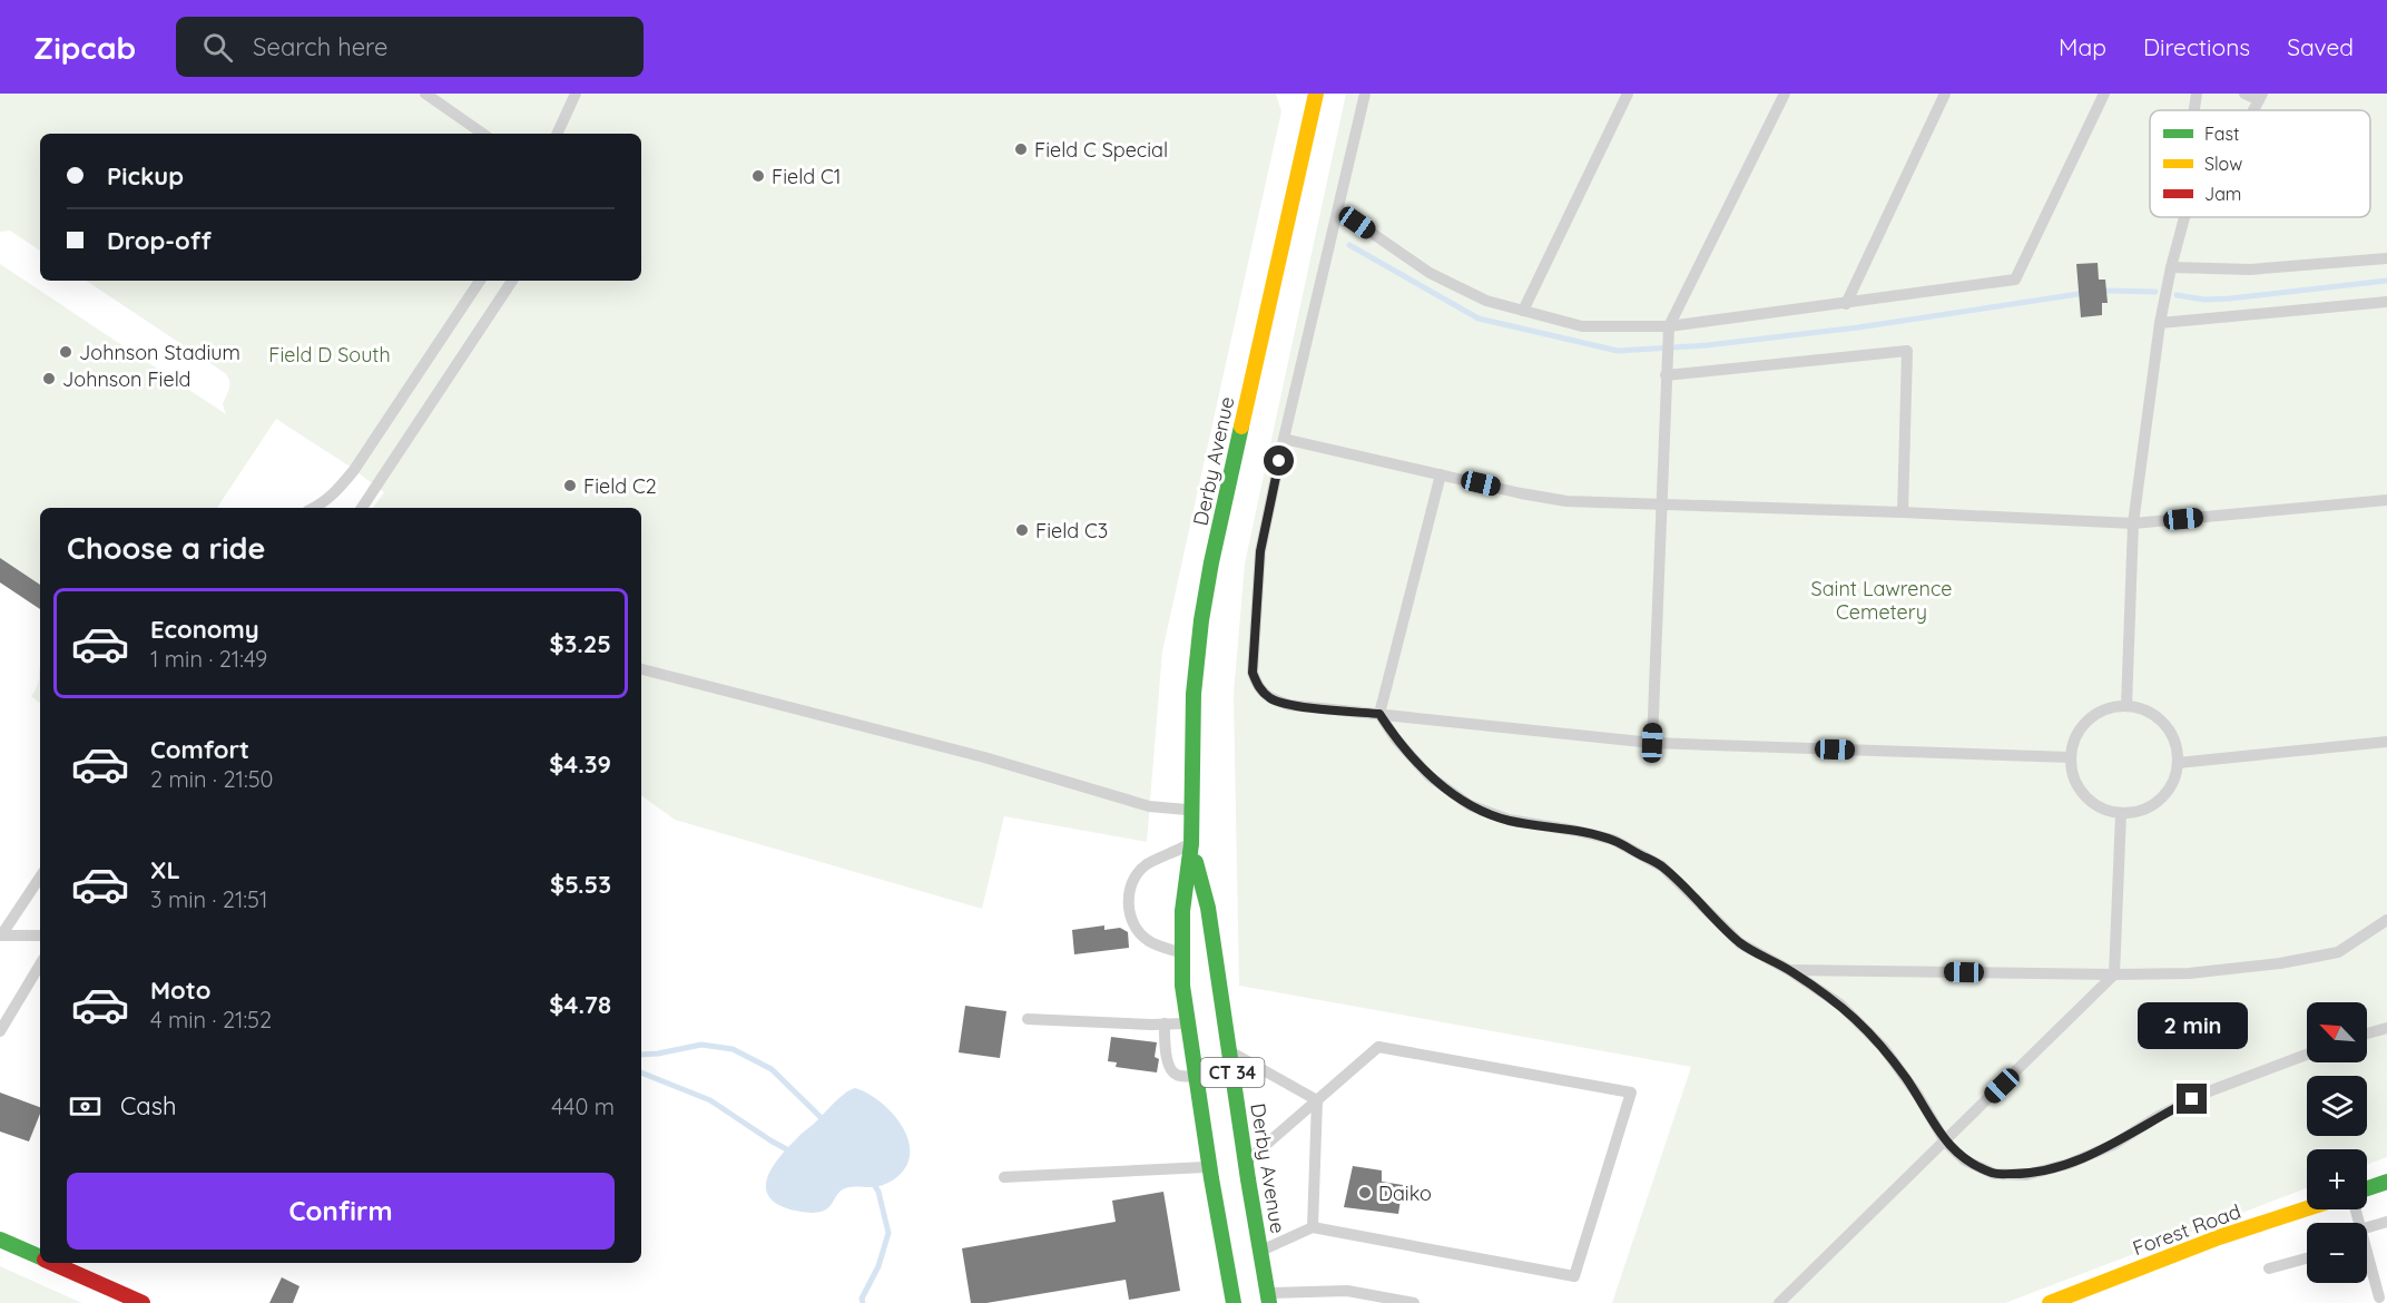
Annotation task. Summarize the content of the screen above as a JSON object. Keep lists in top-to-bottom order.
{
  "streets": {
    "main road": ["Derby Avenue", "CT 34", "Forest Road"]
  },
  "parks": ["Field D South", "Saint Lawrence Cemetery"],
  "places": [
    "Field C Special",
    "Field C1",
    "Johnson Stadium",
    "Johnson Field",
    "Field C2",
    "Field C3",
    "Daiko"
  ],
  "legend": ["Fast", "Slow", "Jam"],
  "north": "top left",
  "page": {
    "header": "Zipcab",
    "search": "Search here",
    "nav": ["Map", "Directions", "Saved"],
    "banner": ["Pickup", "Drop-off"],
    "heading": "Choose a ride",
    "list": [
      {
        "name": "Economy",
        "note": "1 min · 21:49",
        "value": "$3.25"
      },
      {
        "name": "Comfort",
        "note": "2 min · 21:50",
        "value": "$4.39"
      },
      {
        "name": "XL",
        "note": "3 min · 21:51",
        "value": "$5.53"
      },
      {
        "name": "Moto",
        "note": "4 min · 21:52",
        "value": "$4.78"
      }
    ],
    "map_buttons": ["+", "−"],
    "bubble": "2 min",
    "pay": ["Cash", "440 m"],
    "buttons": "Confirm"
  }
}
